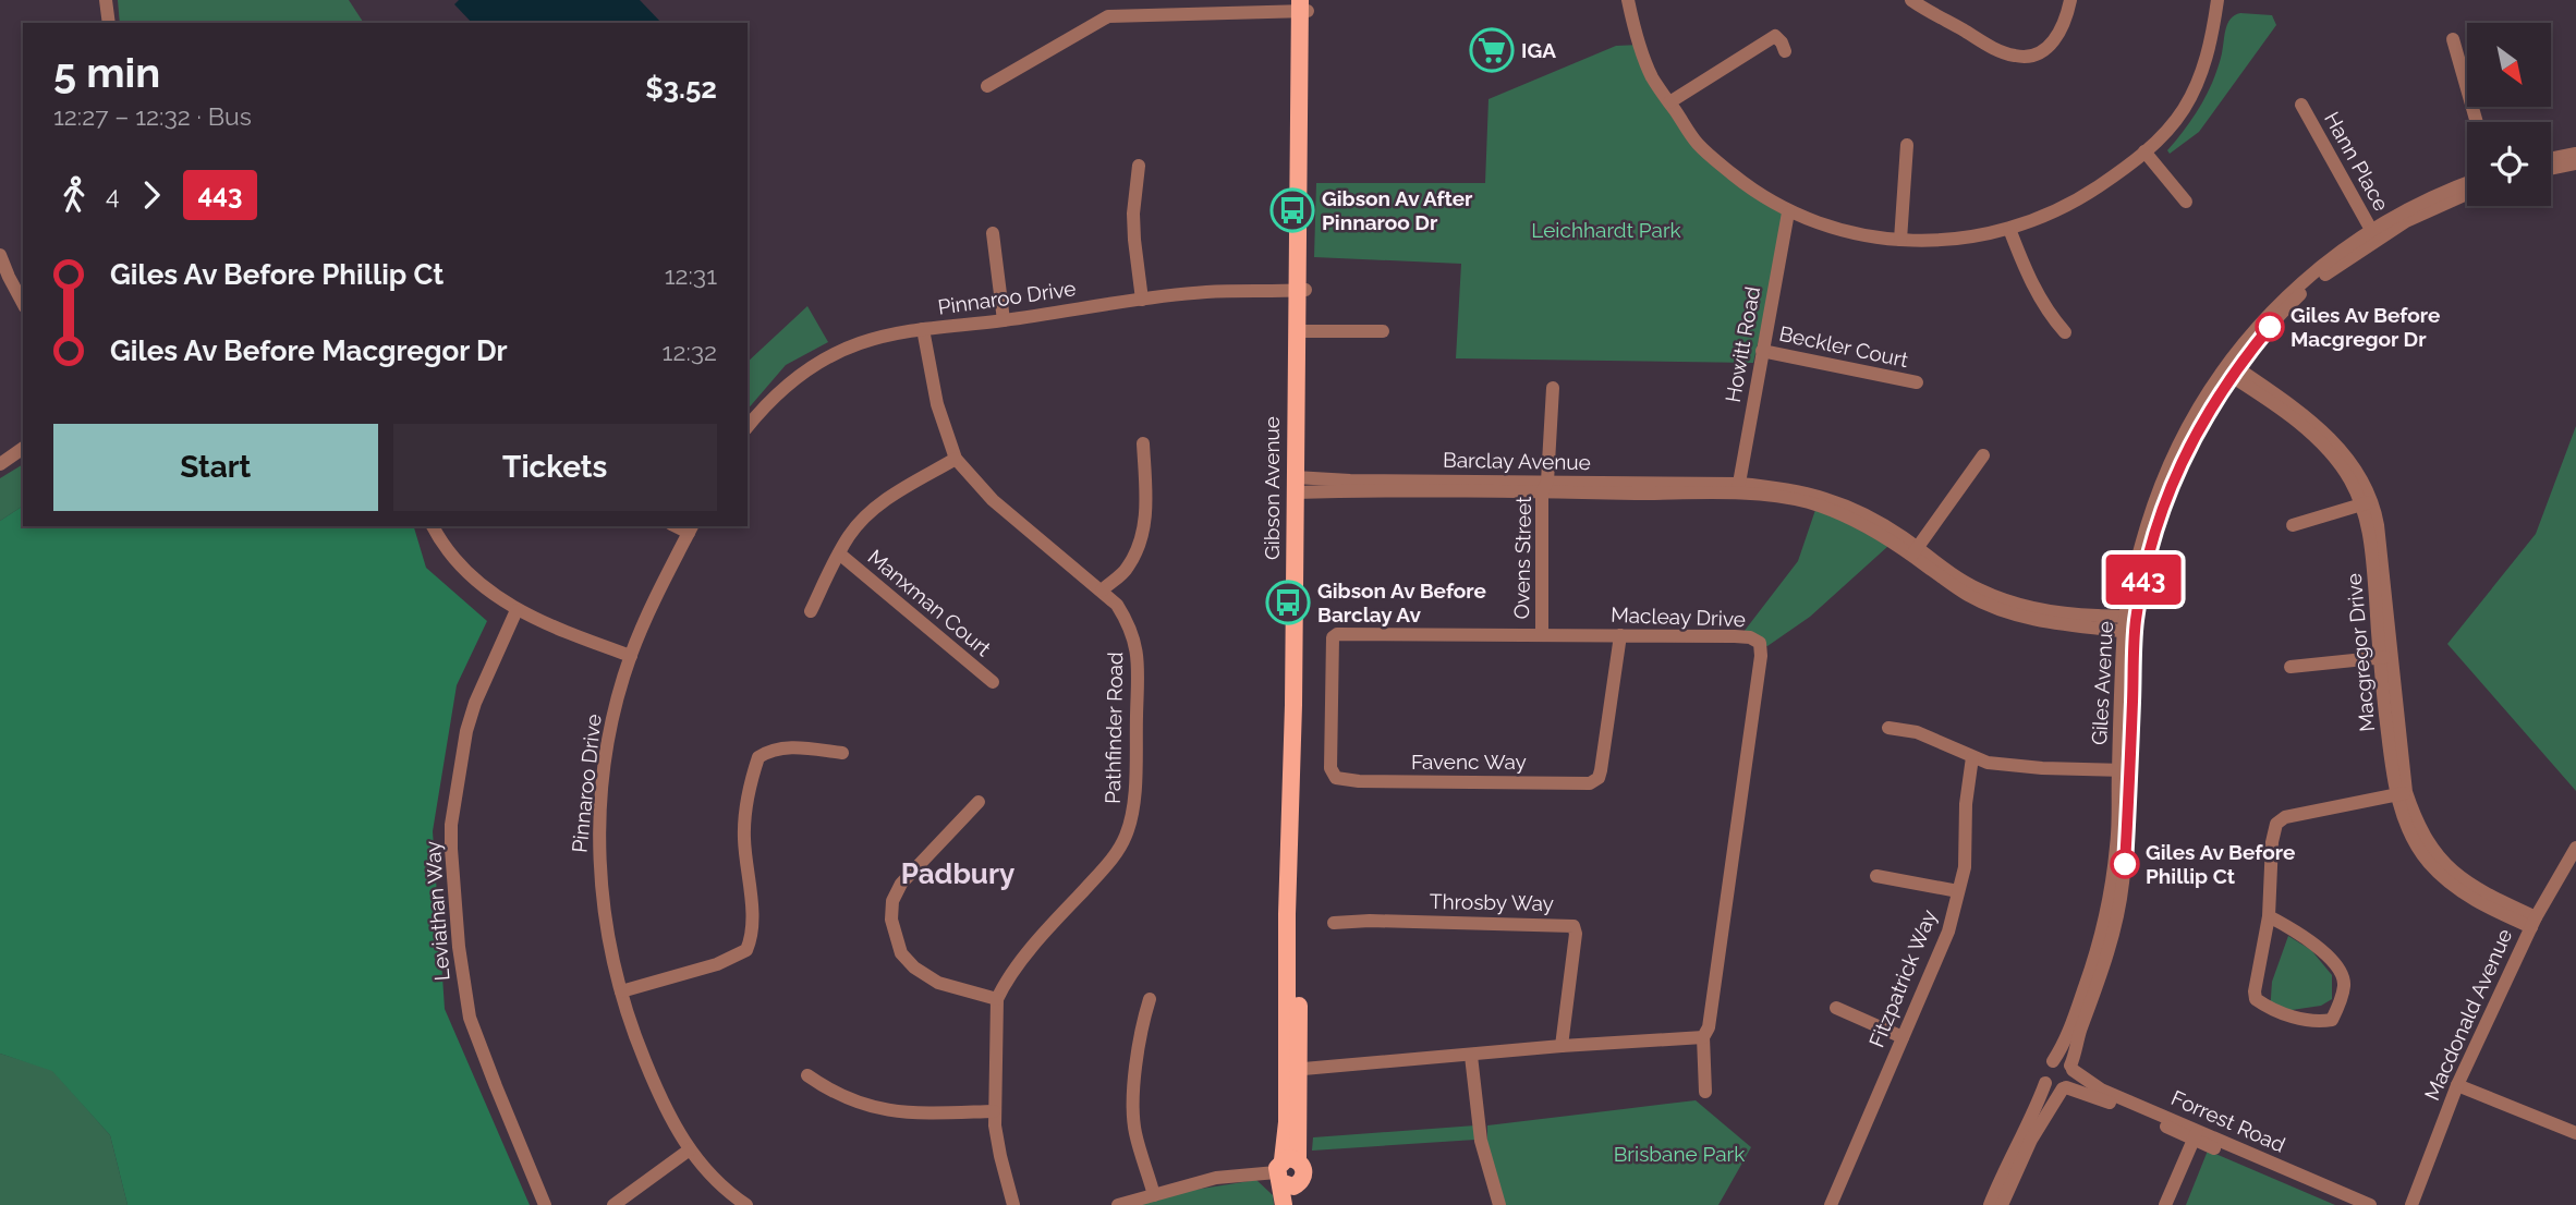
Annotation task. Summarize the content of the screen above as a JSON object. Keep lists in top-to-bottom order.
{
  "streets": {
    "main road": ["Gibson Avenue"],
    "street": [
      "Hann Place",
      "Pinnaroo Drive",
      "Howitt Road",
      "Beckler Court",
      "Barclay Avenue",
      "Ovens Street",
      "Manxman Court",
      "Macleay Drive",
      "Macgregor Drive",
      "Giles Avenue",
      "Pathfinder Road",
      "Favenc Way",
      "Throsby Way",
      "Leviathan Way",
      "Fitzpatrick Way",
      "Macdonald Avenue",
      "Forrest Road"
    ]
  },
  "crossings": [
    ["Hann Place", "Giles Avenue"],
    ["Pinnaroo Drive", "Gibson Avenue"],
    ["Pinnaroo Drive", "Pathfinder Road"],
    ["Howitt Road", "Beckler Court"],
    ["Howitt Road", "Barclay Avenue"],
    ["Barclay Avenue", "Gibson Avenue"],
    ["Barclay Avenue", "Ovens Street"],
    ["Barclay Avenue", "Giles Avenue"],
    ["Ovens Street", "Macleay Drive"],
    ["Macleay Drive", "Favenc Way"],
    ["Macgregor Drive", "Giles Avenue"],
    ["Macgregor Drive", "Macdonald Avenue"],
    ["Giles Avenue", "Forrest Road"]
  ],
  "districts": ["Padbury"],
  "parks": ["Leichhardt Park", "Brisbane Park"],
  "places": {
    "supermarket": ["IGA"],
    "bus stop": ["Gibson Av After Pinnaroo Dr", "Gibson Av Before Barclay Av"],
    "other": ["Giles Av Before Macgregor Dr", "Giles Av Before Phillip Ct"]
  },
  "lines": ["bus line 443"],
  "north": "bottom right",
  "page": {
    "on_map": "443",
    "heading": ["5 min", "12:27 – 12:32 · Bus", "$3.52"],
    "legs": ["4", "443"],
    "list": [
      {
        "name": "Giles Av Before Phillip Ct",
        "value": "12:31"
      },
      {
        "name": "Giles Av Before Macgregor Dr",
        "value": "12:32"
      }
    ],
    "buttons": ["Start", "Tickets"]
  }
}
